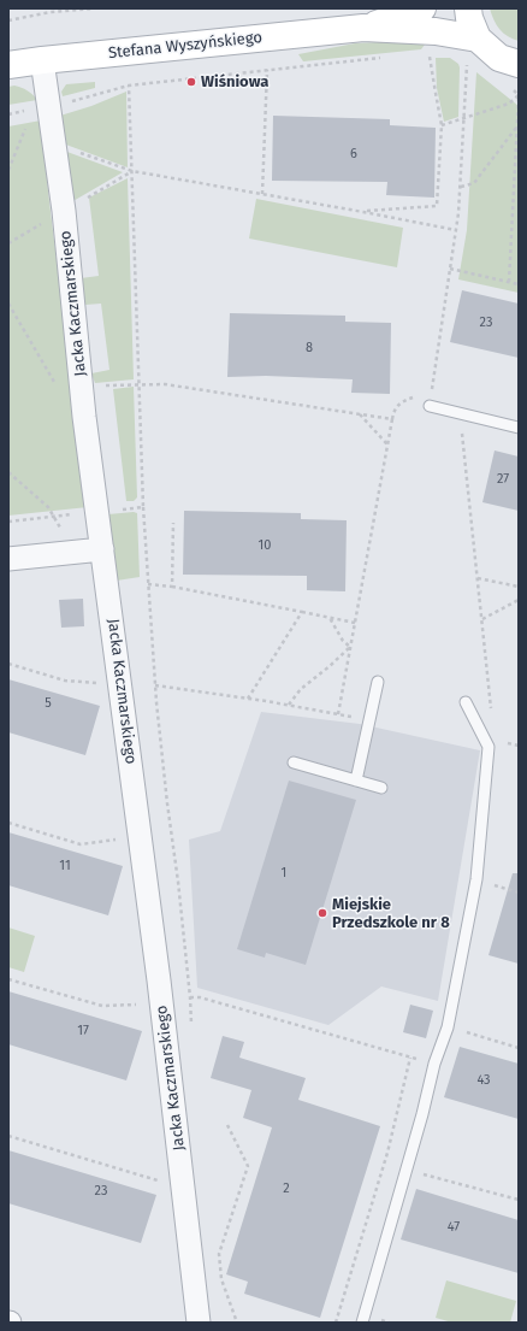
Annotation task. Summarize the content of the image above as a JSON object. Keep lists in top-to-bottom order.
{
  "streets": {
    "street": ["Stefana Wyszyńskiego", "Jacka Kaczmarskiego"]
  },
  "crossings": [
    ["Stefana Wyszyńskiego", "Jacka Kaczmarskiego"]
  ],
  "places": ["Wiśniowa", "Miejskie Przedszkole nr 8"],
  "house_numbers": [
    "6",
    "23",
    "8",
    "27",
    "10",
    "5",
    "11",
    "1",
    "17",
    "43",
    "2",
    "23",
    "47"
  ]
}
